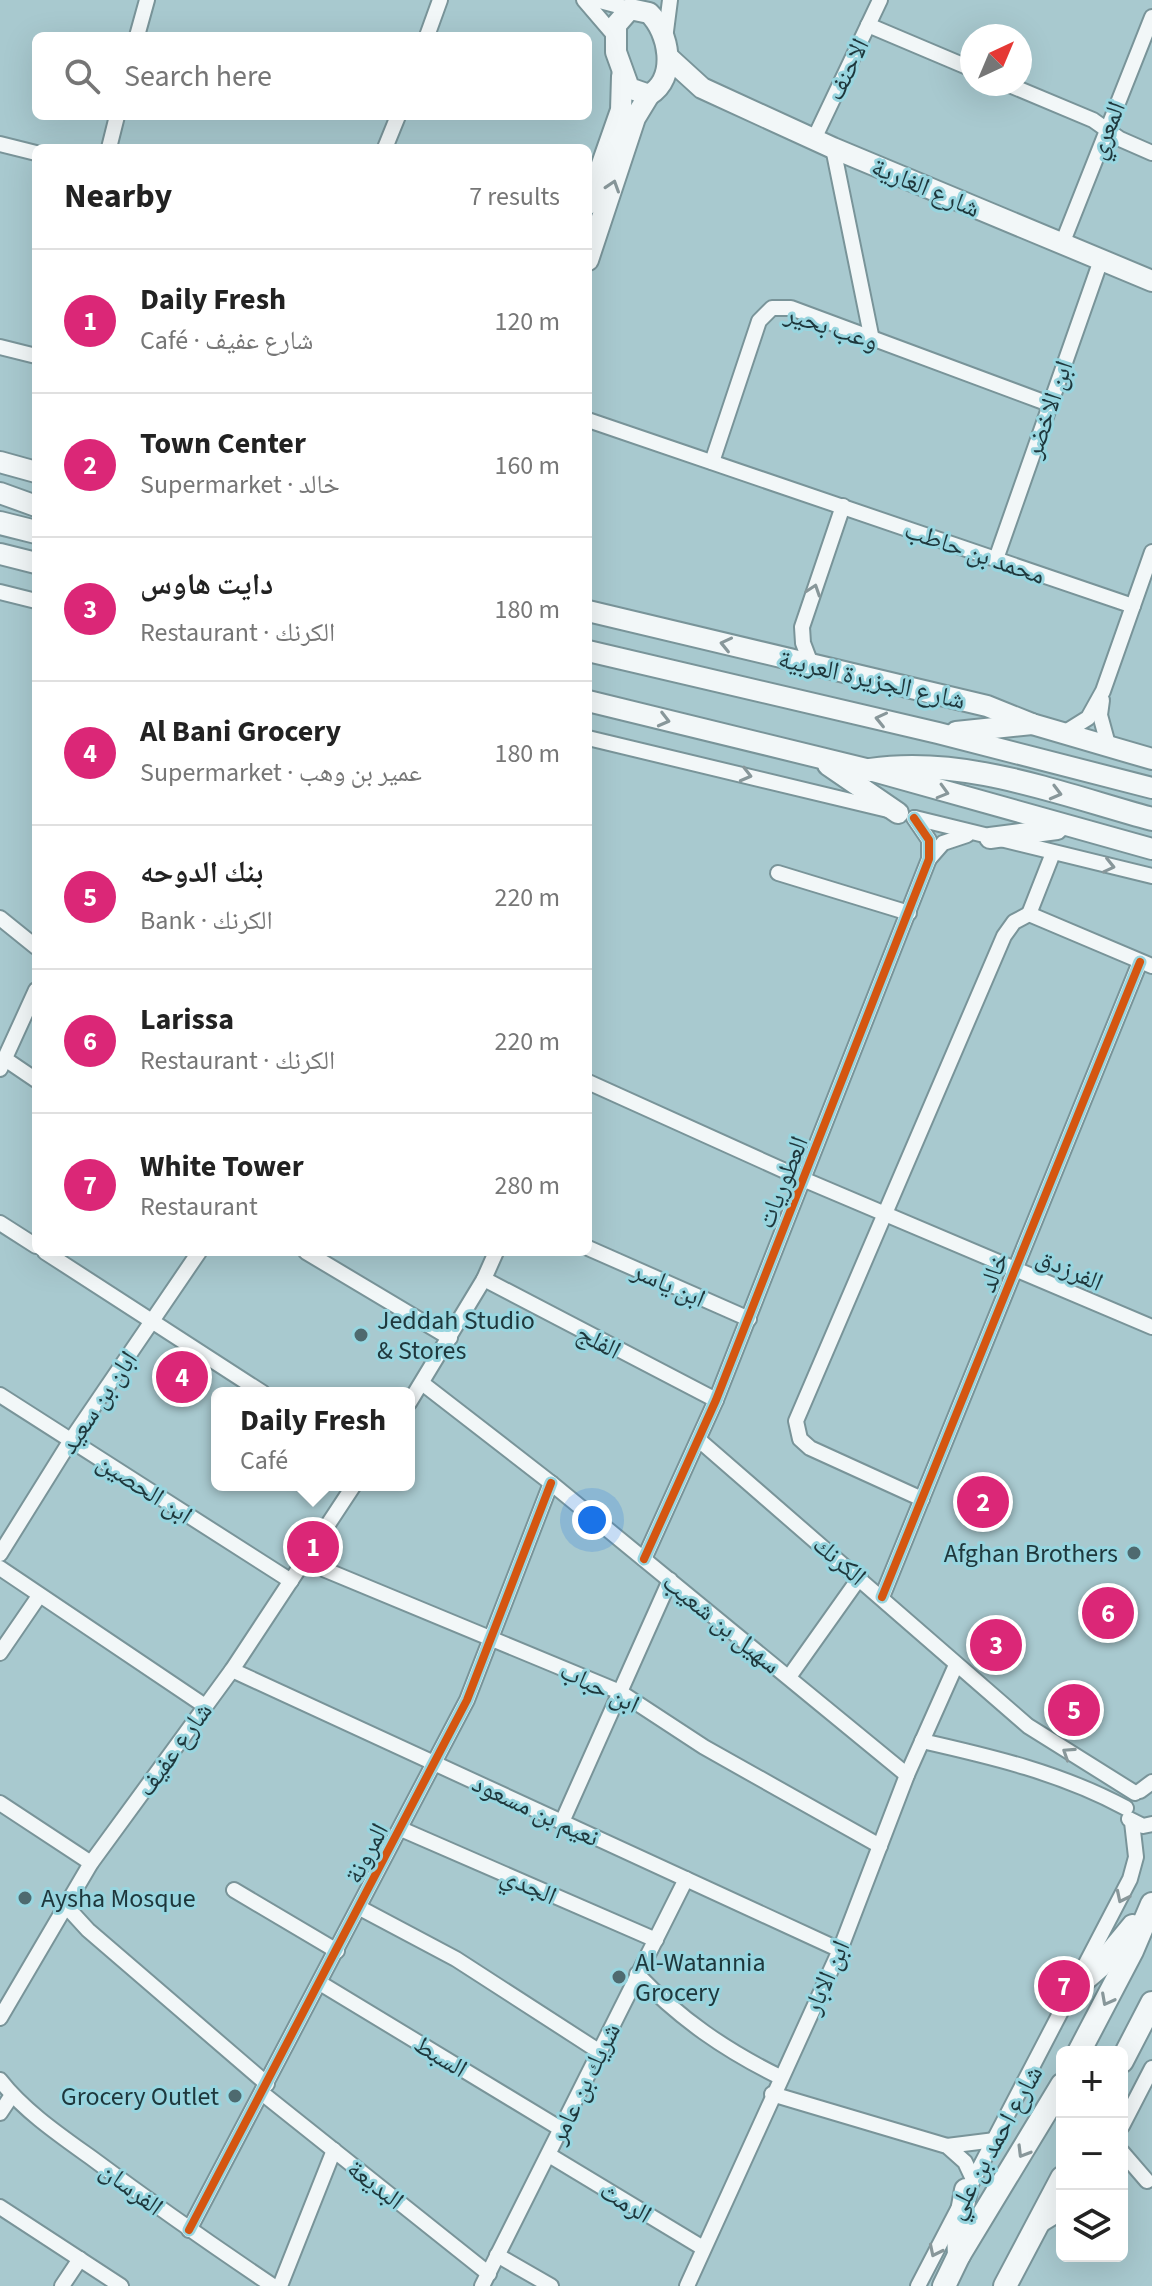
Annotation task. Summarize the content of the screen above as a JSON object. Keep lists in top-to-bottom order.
{
  "streets": {
    "main road": ["شارع احمد بن علي"],
    "street": [
      "الاحنف",
      "المعري",
      "شارع الغارية",
      "وعب بحير",
      "ابن الاخضر",
      "محمد بن حاطب",
      "شارع الجزيرة العربية",
      "العطوريات",
      "الفرزدق",
      "خالد",
      "ابن ياسر",
      "الفلج",
      "ابان بن سعيد",
      "ابن الحصين",
      "الكرنك",
      "سهيل بن شعيب",
      "ابن حباب",
      "شارع عفيف",
      "نعيم بن مسعود",
      "المرونة",
      "الجدي",
      "ابن الابار",
      "السبط",
      "شريك بن عامر",
      "البديعة",
      "الفرسان",
      "الرمث"
    ]
  },
  "crossings": [
    ["الاحنف", "شارع الغارية"],
    ["المعري", "شارع الغارية"],
    ["شارع الغارية", "ابن الاخضر"],
    ["وعب بحير", "ابن الاخضر"],
    ["وعب بحير", "محمد بن حاطب"],
    ["ابن الاخضر", "محمد بن حاطب"],
    ["العطوريات", "الفرزدق"],
    ["العطوريات", "ابن ياسر"],
    ["العطوريات", "الفلج"],
    ["العطوريات", "الكرنك"],
    ["العطوريات", "سهيل بن شعيب"],
    ["الفرزدق", "خالد"],
    ["خالد", "الكرنك"],
    ["ابان بن سعيد", "ابن الحصين"],
    ["ابن الحصين", "شارع عفيف"],
    ["الكرنك", "ابن الابار"],
    ["سهيل بن شعيب", "المرونة"],
    ["سهيل بن شعيب", "ابن الابار"],
    ["ابن حباب", "شارع عفيف"],
    ["ابن حباب", "المرونة"],
    ["ابن حباب", "ابن الابار"],
    ["شارع عفيف", "نعيم بن مسعود"],
    ["شارع عفيف", "البديعة"],
    ["نعيم بن مسعود", "المرونة"],
    ["نعيم بن مسعود", "ابن الابار"],
    ["نعيم بن مسعود", "شريك بن عامر"],
    ["المرونة", "الجدي"],
    ["المرونة", "السبط"],
    ["المرونة", "البديعة"],
    ["المرونة", "الفرسان"],
    ["الجدي", "شريك بن عامر"],
    ["ابن الابار", "الرمث"],
    ["السبط", "شريك بن عامر"],
    ["شريك بن عامر", "البديعة"],
    ["شريك بن عامر", "الرمث"]
  ],
  "one_way": ["شارع احمد بن علي"],
  "places": [
    "Jeddah Studio & Stores",
    "Afghan Brothers",
    "Aysha Mosque",
    "Al-Watannia Grocery",
    "Grocery Outlet"
  ],
  "north": "top right",
  "page": {
    "search": "Search here",
    "heading": ["Nearby", "7 results"],
    "list": [
      {
        "mark": "1",
        "name": "Daily Fresh",
        "note": "Café · شارع عفيف",
        "value": "120 m"
      },
      {
        "mark": "2",
        "name": "Town Center",
        "note": "Supermarket · خالد",
        "value": "160 m"
      },
      {
        "mark": "3",
        "name": "دايت هاوس",
        "note": "Restaurant · الكرنك",
        "value": "180 m"
      },
      {
        "mark": "4",
        "name": "Al Bani Grocery",
        "note": "Supermarket · عمير بن وهب",
        "value": "180 m"
      },
      {
        "mark": "5",
        "name": "بنك الدوحه",
        "note": "Bank · الكرنك",
        "value": "220 m"
      },
      {
        "mark": "6",
        "name": "Larissa",
        "note": "Restaurant · الكرنك",
        "value": "220 m"
      },
      {
        "mark": "7",
        "name": "White Tower",
        "note": "Restaurant",
        "value": "280 m"
      }
    ],
    "pins": [
      "4",
      "2",
      "1",
      "6",
      "3",
      "5",
      "7"
    ],
    "popup": ["Daily Fresh", "Café"],
    "map_buttons": ["+", "−"]
  }
}
